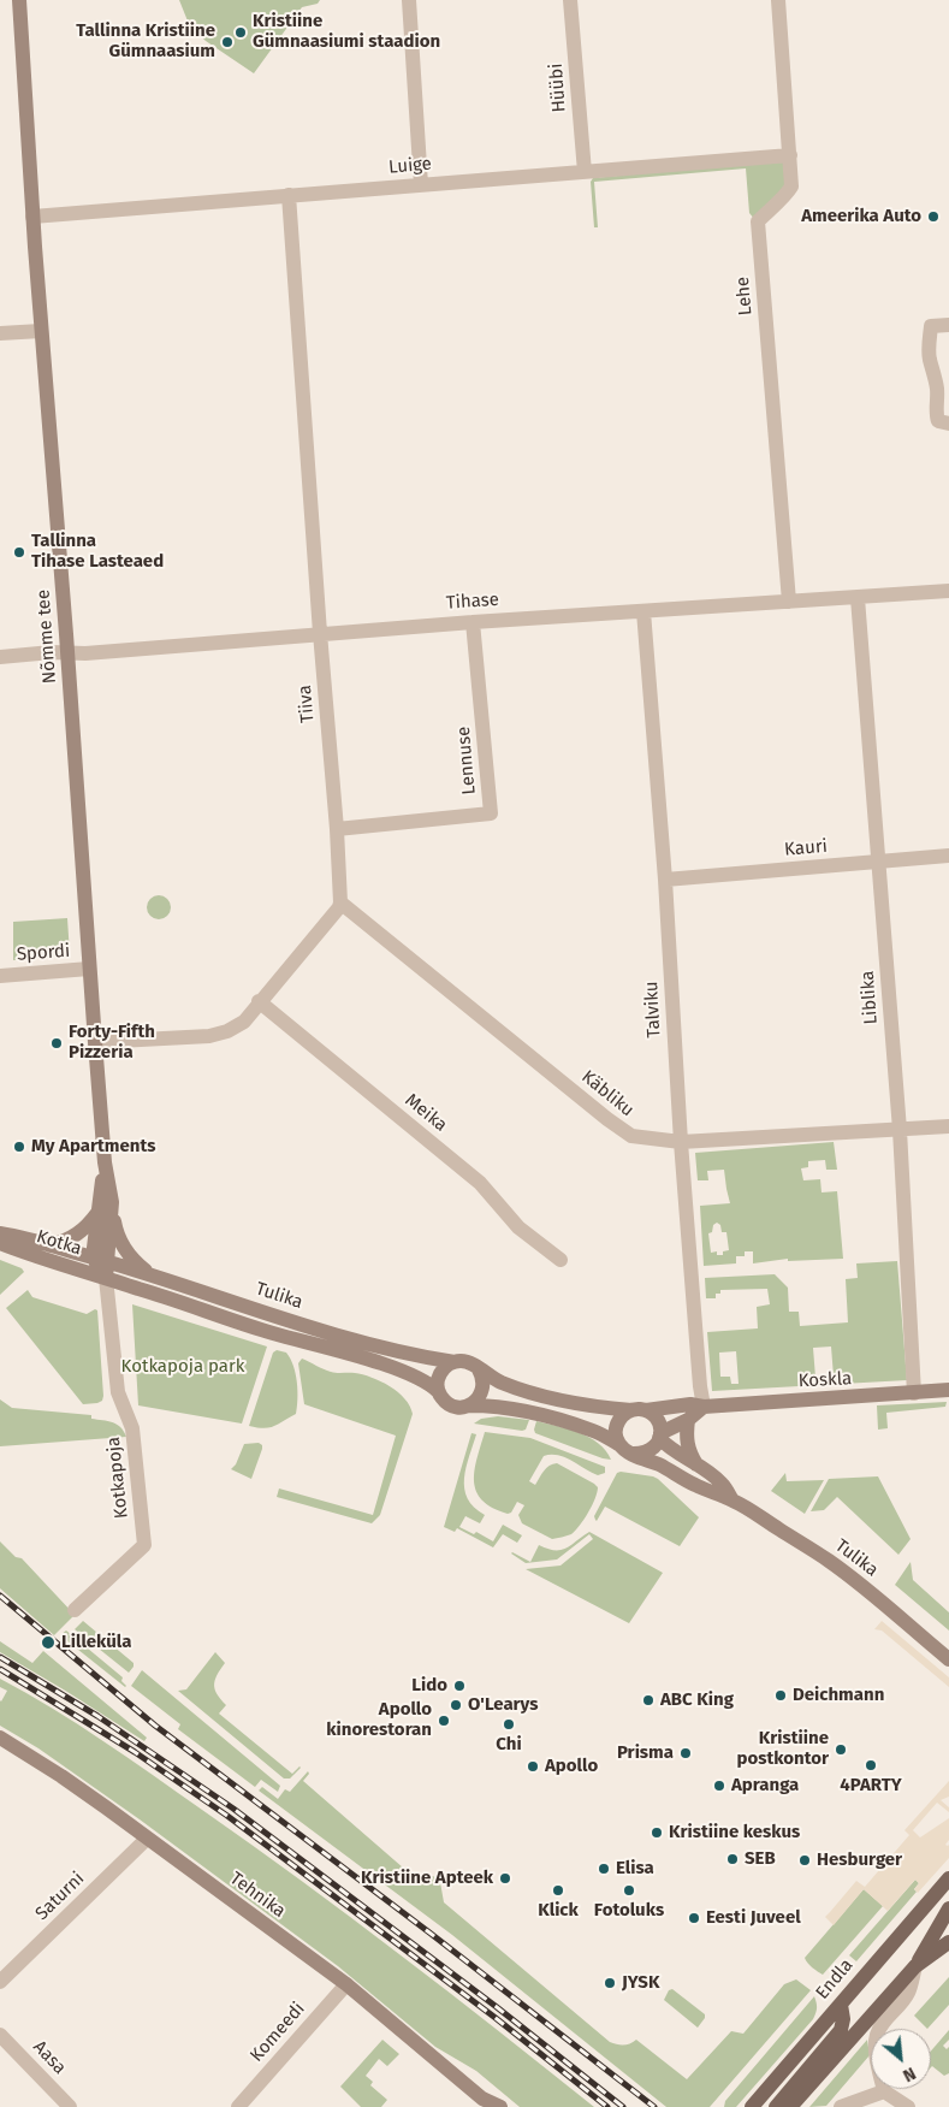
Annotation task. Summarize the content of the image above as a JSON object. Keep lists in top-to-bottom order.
{
  "streets": {
    "main road": ["Endla"],
    "street": [
      "Hüübi",
      "Luige",
      "Lehe",
      "Tihase",
      "Nõmme tee",
      "Tiiva",
      "Lennuse",
      "Kauri",
      "Spordi",
      "Liblika",
      "Talviku",
      "Käbliku",
      "Meika",
      "Kotka",
      "Tulika",
      "Koskla",
      "Kotkapoja",
      "Tehnika",
      "Saturni",
      "Komeedi",
      "Aasa"
    ]
  },
  "crossings": [
    ["Hüübi", "Luige"],
    ["Luige", "Lehe"],
    ["Luige", "Nõmme tee"],
    ["Luige", "Tiiva"],
    ["Lehe", "Tihase"],
    ["Tihase", "Nõmme tee"],
    ["Tihase", "Tiiva"],
    ["Tihase", "Lennuse"],
    ["Tihase", "Liblika"],
    ["Tihase", "Talviku"],
    ["Nõmme tee", "Spordi"],
    ["Nõmme tee", "Kotka"],
    ["Nõmme tee", "Tulika"],
    ["Nõmme tee", "Kotkapoja"],
    ["Tiiva", "Lennuse"],
    ["Tiiva", "Käbliku"],
    ["Kauri", "Liblika"],
    ["Kauri", "Talviku"],
    ["Liblika", "Käbliku"],
    ["Liblika", "Koskla"],
    ["Talviku", "Käbliku"],
    ["Talviku", "Koskla"],
    ["Kotka", "Tulika"],
    ["Kotka", "Kotkapoja"],
    ["Tulika", "Koskla"],
    ["Tulika", "Kotkapoja"],
    ["Tehnika", "Saturni"],
    ["Tehnika", "Komeedi"]
  ],
  "parks": ["Kotkapoja park"],
  "places": [
    "Kristiine Gümnaasiumi staadion",
    "Tallinna Kristiine Gümnaasium",
    "Ameerika Auto",
    "Tallinna Tihase Lasteaed",
    "Forty-Fifth Pizzeria",
    "My Apartments",
    "Lilleküla",
    "Lido",
    "Deichmann",
    "ABC King",
    "O'Learys",
    "Apollo kinorestoran",
    "Chi",
    "Kristiine postkontor",
    "Prisma",
    "4PARTY",
    "Apollo",
    "Apranga",
    "Kristiine keskus",
    "SEB",
    "Hesburger",
    "Elisa",
    "Kristiine Apteek",
    "Klick",
    "Fotoluks",
    "Eesti Juveel",
    "JYSK"
  ],
  "north": "bottom right"
}
